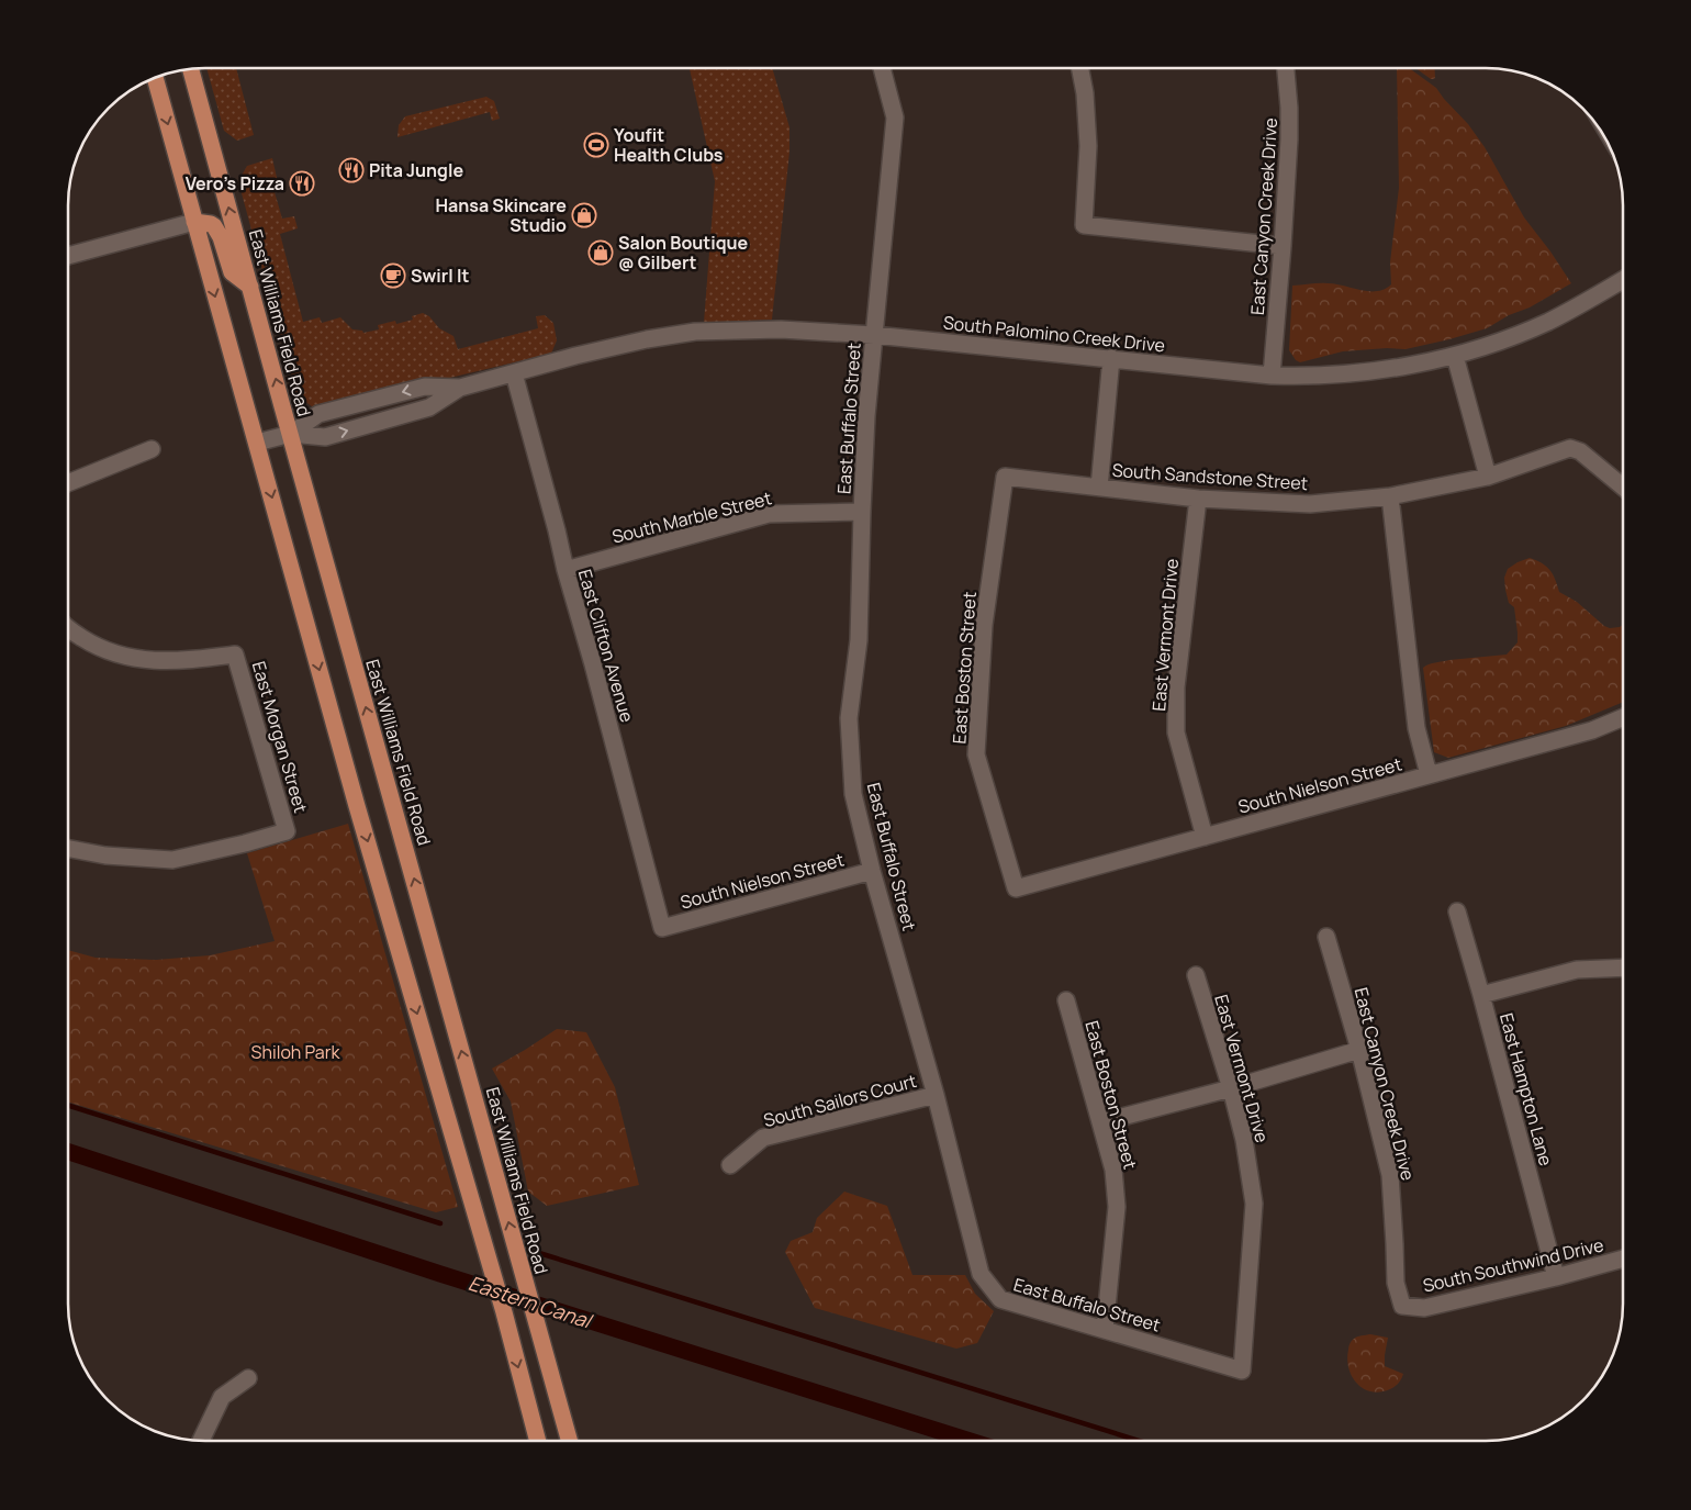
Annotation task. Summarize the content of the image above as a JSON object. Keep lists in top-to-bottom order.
{
  "streets": {
    "main road": ["East Williams Field Road"],
    "street": [
      "East Canyon Creek Drive",
      "South Palomino Creek Drive",
      "East Buffalo Street",
      "South Sandstone Street",
      "South Marble Street",
      "East Vermont Drive",
      "East Clifton Avenue",
      "East Boston Street",
      "East Morgan Street",
      "South Nielson Street",
      "East Hampton Lane",
      "South Sailors Court",
      "South Southwind Drive"
    ]
  },
  "crossings": [
    ["East Canyon Creek Drive", "South Palomino Creek Drive"],
    ["East Canyon Creek Drive", "South Southwind Drive"],
    ["East Williams Field Road", "South Palomino Creek Drive"],
    ["South Palomino Creek Drive", "East Buffalo Street"],
    ["South Palomino Creek Drive", "East Clifton Avenue"],
    ["East Buffalo Street", "South Marble Street"],
    ["East Buffalo Street", "East Vermont Drive"],
    ["East Buffalo Street", "East Boston Street"],
    ["East Buffalo Street", "South Nielson Street"],
    ["East Buffalo Street", "South Sailors Court"],
    ["South Sandstone Street", "East Vermont Drive"],
    ["South Sandstone Street", "East Boston Street"],
    ["South Marble Street", "East Clifton Avenue"],
    ["East Vermont Drive", "South Nielson Street"],
    ["East Clifton Avenue", "South Nielson Street"],
    ["East Boston Street", "South Nielson Street"],
    ["East Hampton Lane", "South Southwind Drive"]
  ],
  "water": ["Eastern Canal"],
  "parks": ["Shiloh Park"],
  "places": {
    "sports": ["Youfit Health Clubs"],
    "restaurant": ["Pita Jungle", "Vero’s Pizza"],
    "shop": ["Hansa Skincare Studio", "Salon Boutique @ Gilbert"],
    "cafe": ["Swirl It"]
  }
}
